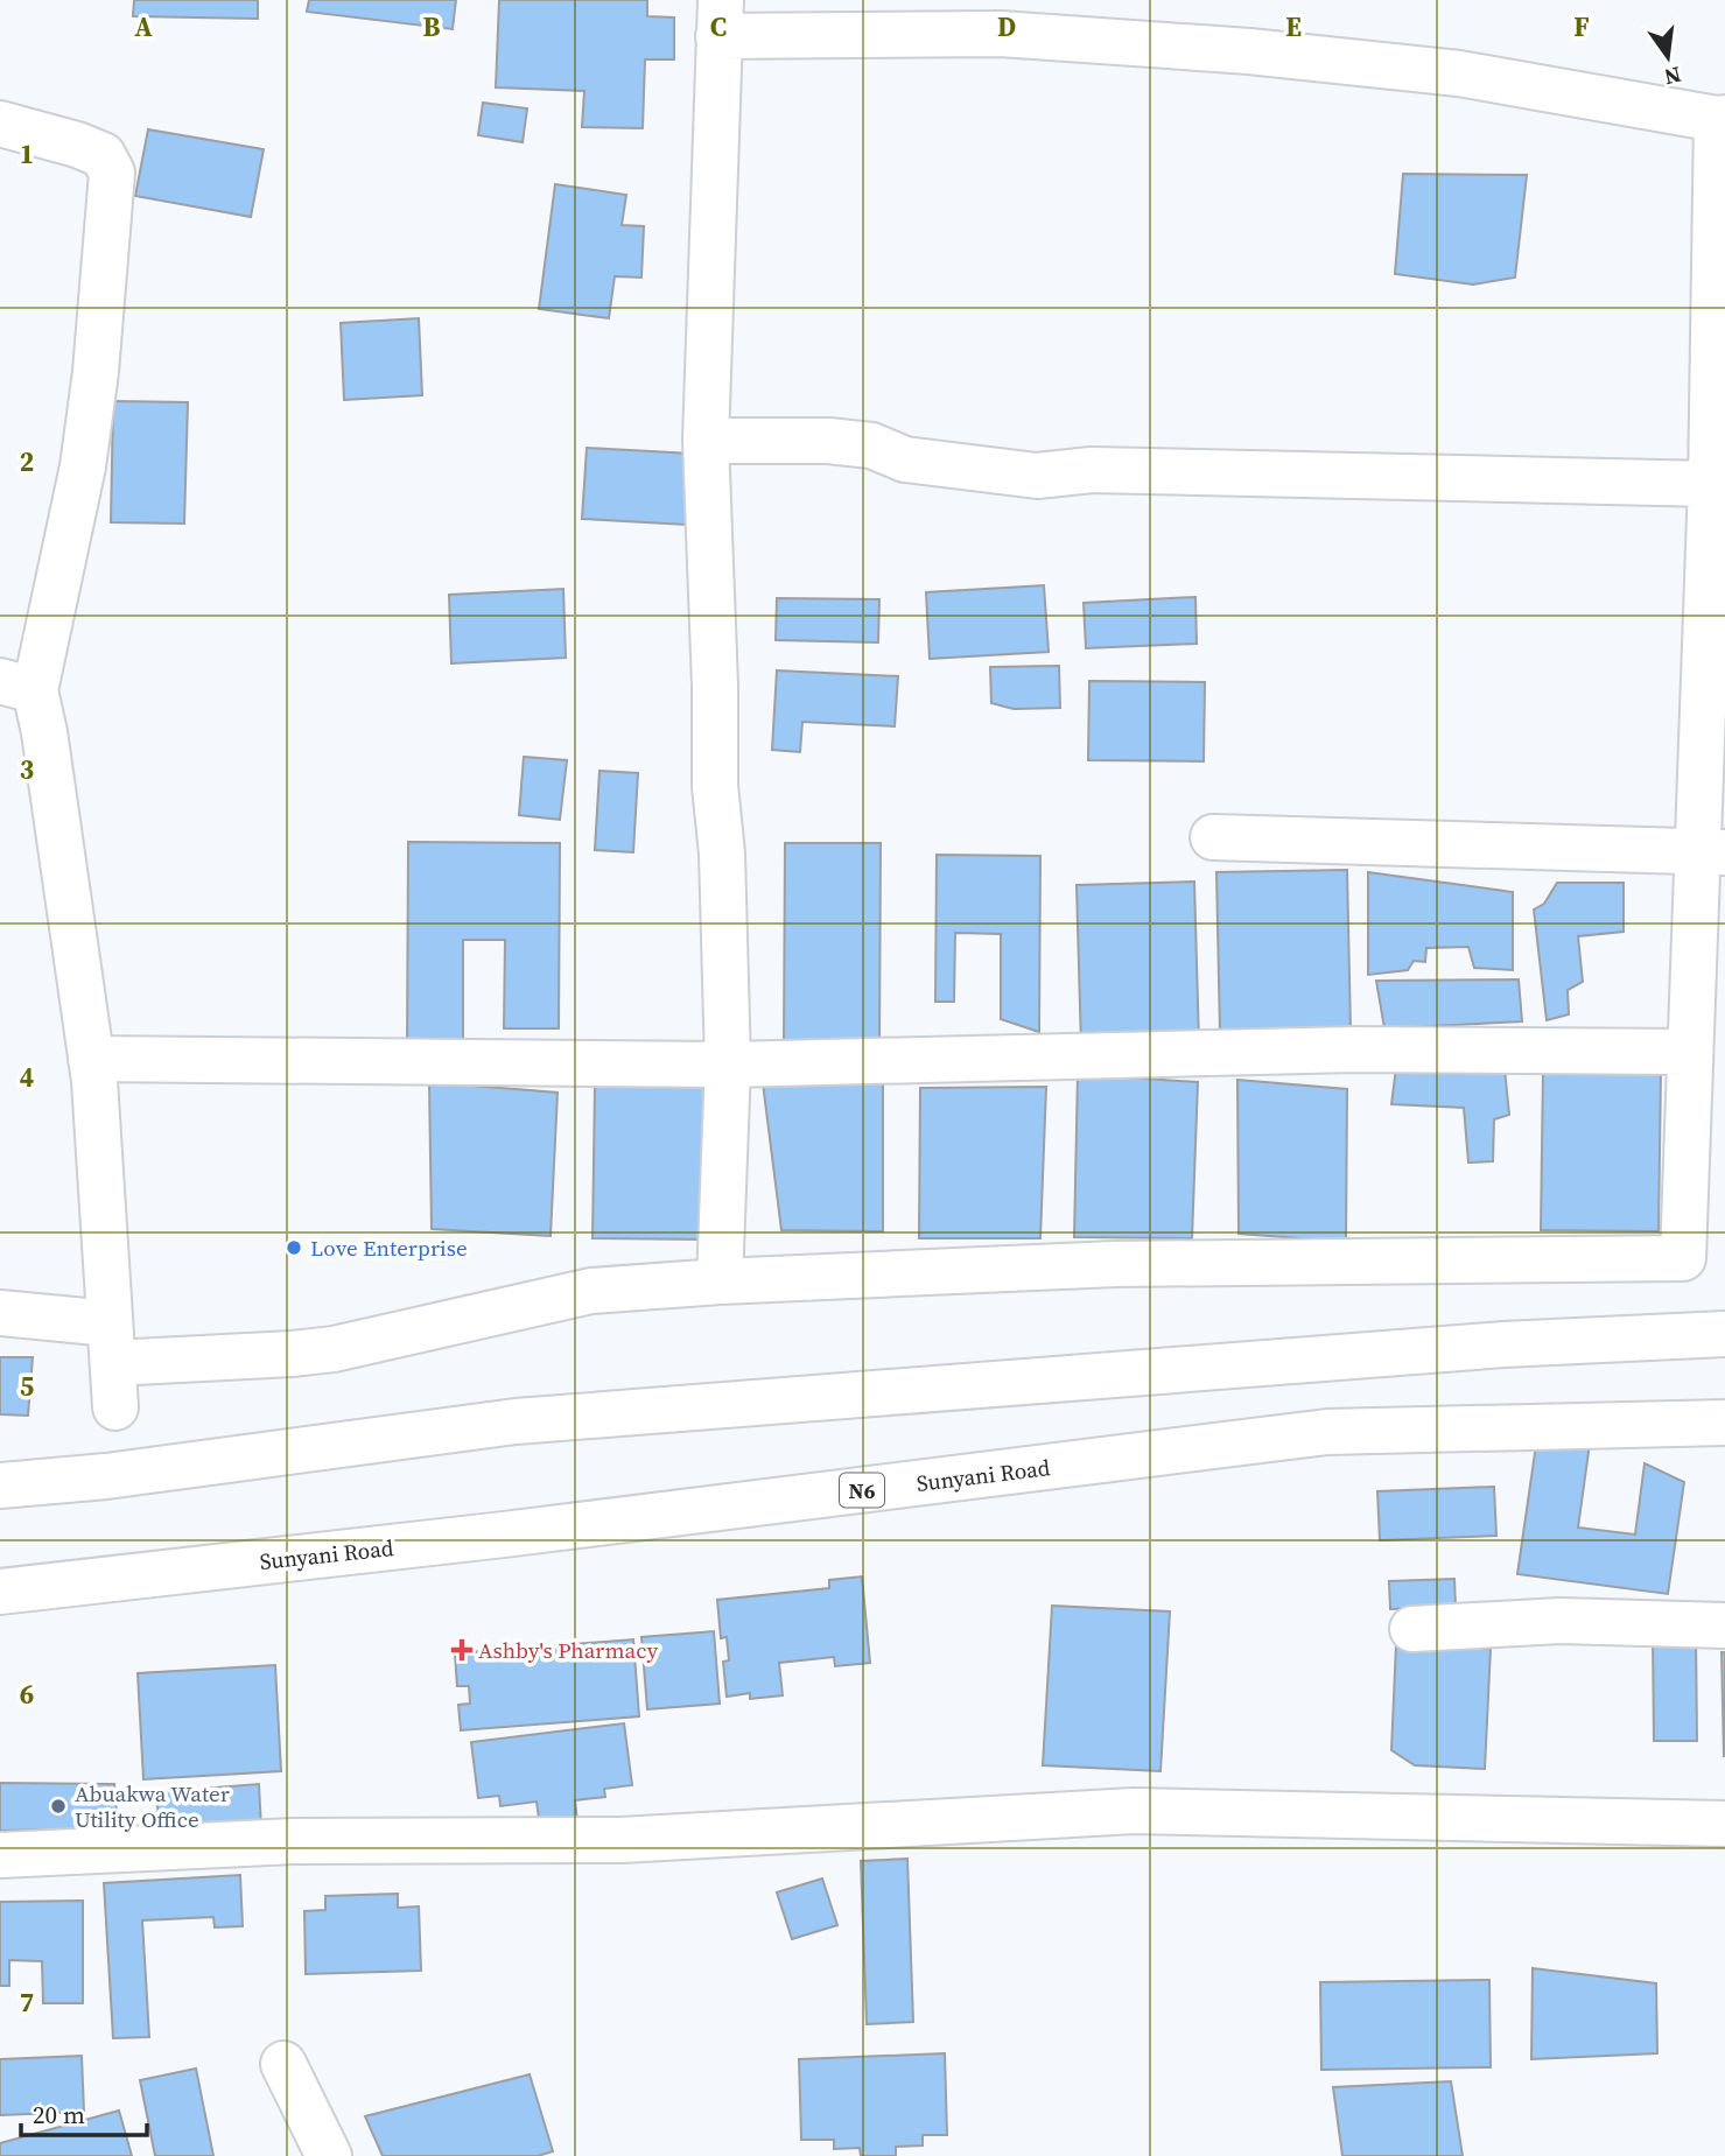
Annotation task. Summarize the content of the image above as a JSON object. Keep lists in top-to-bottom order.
{
  "streets": {
    "street": ["Sunyani Road", "N6"]
  },
  "places": {
    "other": ["Love Enterprise", "Abuakwa Water Utility Office"],
    "health": ["Ashby's Pharmacy"]
  },
  "scale_bar": "20 m",
  "north": "bottom",
  "grid": {
    "columns": [
      "A",
      "B",
      "C",
      "D",
      "E",
      "F"
    ],
    "rows": [
      "1",
      "2",
      "3",
      "4",
      "5",
      "6",
      "7"
    ]
  }
}
